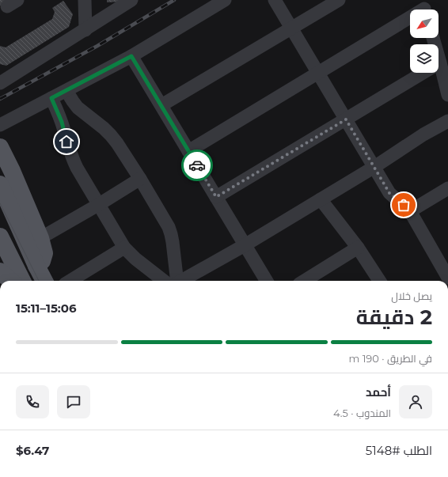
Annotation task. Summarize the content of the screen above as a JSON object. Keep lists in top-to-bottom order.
{
  "north": "bottom left",
  "page": {
    "heading": ["2 دقيقة", "يصل خلال", "15:06–15:11"],
    "panel": [
      "أحمد",
      "المندوب · 4.5",
      "الطلب #5148",
      "$6.47"
    ],
    "bar": "في الطريق · 190 m"
  }
}
